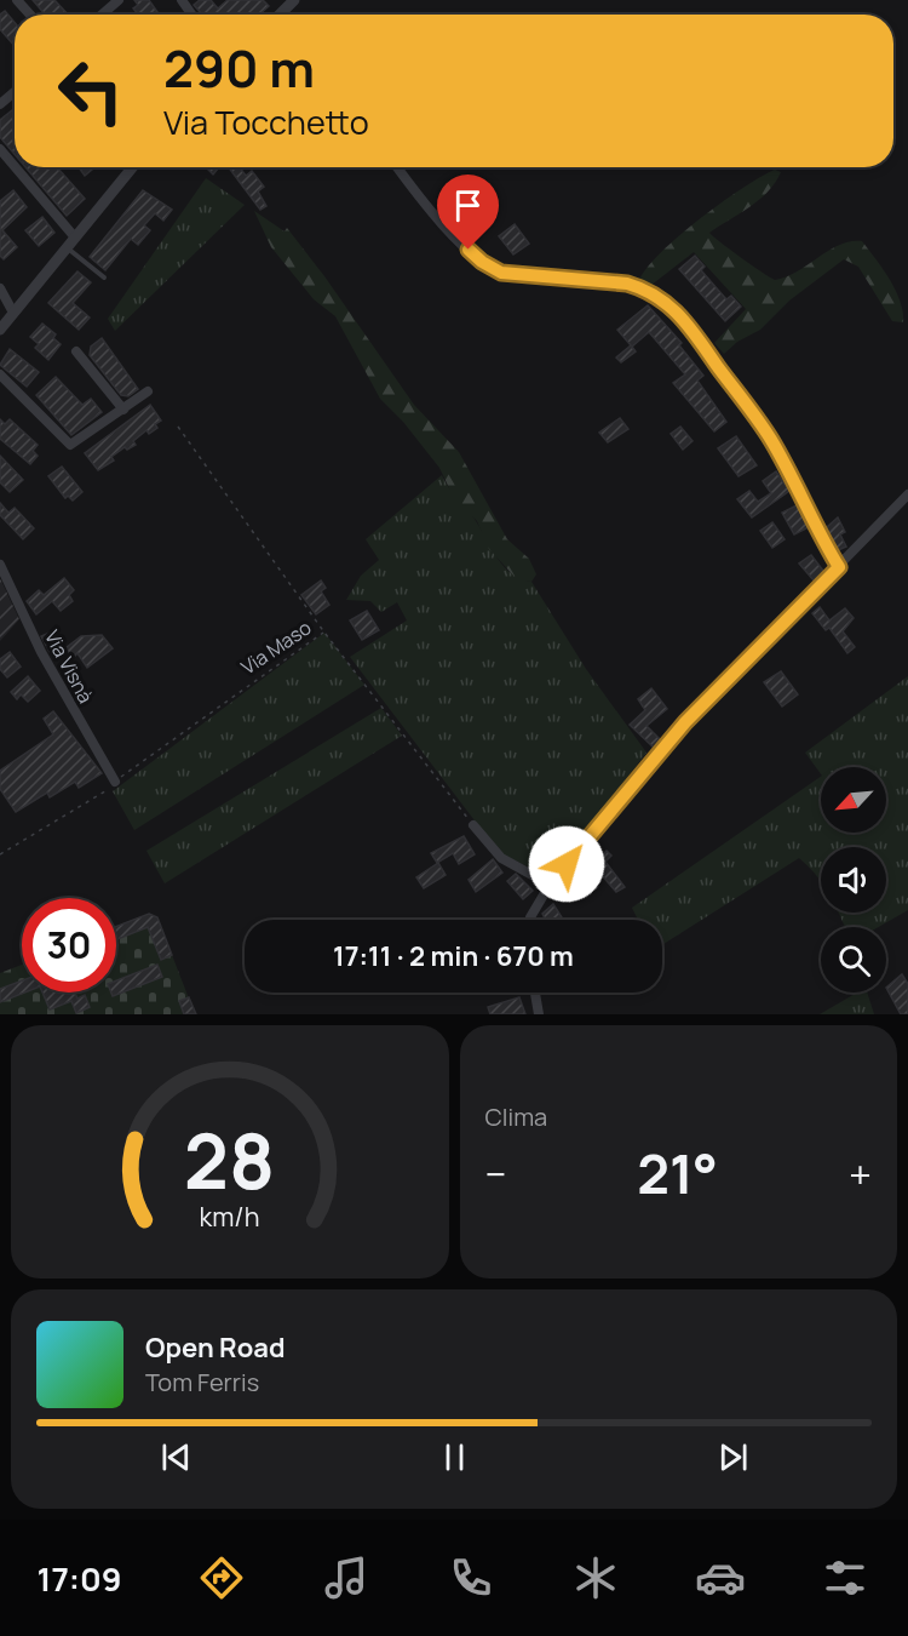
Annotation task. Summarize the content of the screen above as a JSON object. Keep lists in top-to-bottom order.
{
  "streets": {
    "street": ["Via Visnà"],
    "path": ["Via Maso"]
  },
  "crossings": [
    ["Via Maso", "Via Visnà"]
  ],
  "north": "bottom left",
  "page": {
    "turn": ["290 m", "Via Tocchetto"],
    "limit": "30",
    "trip": "17:11 · 2 min · 670 m",
    "tile": "Clima",
    "heat": ["−", "21°", "+"],
    "song": ["Open Road", "Tom Ferris"],
    "tabs": "17:09",
    "gauge": ["28", "km/h"]
  }
}
